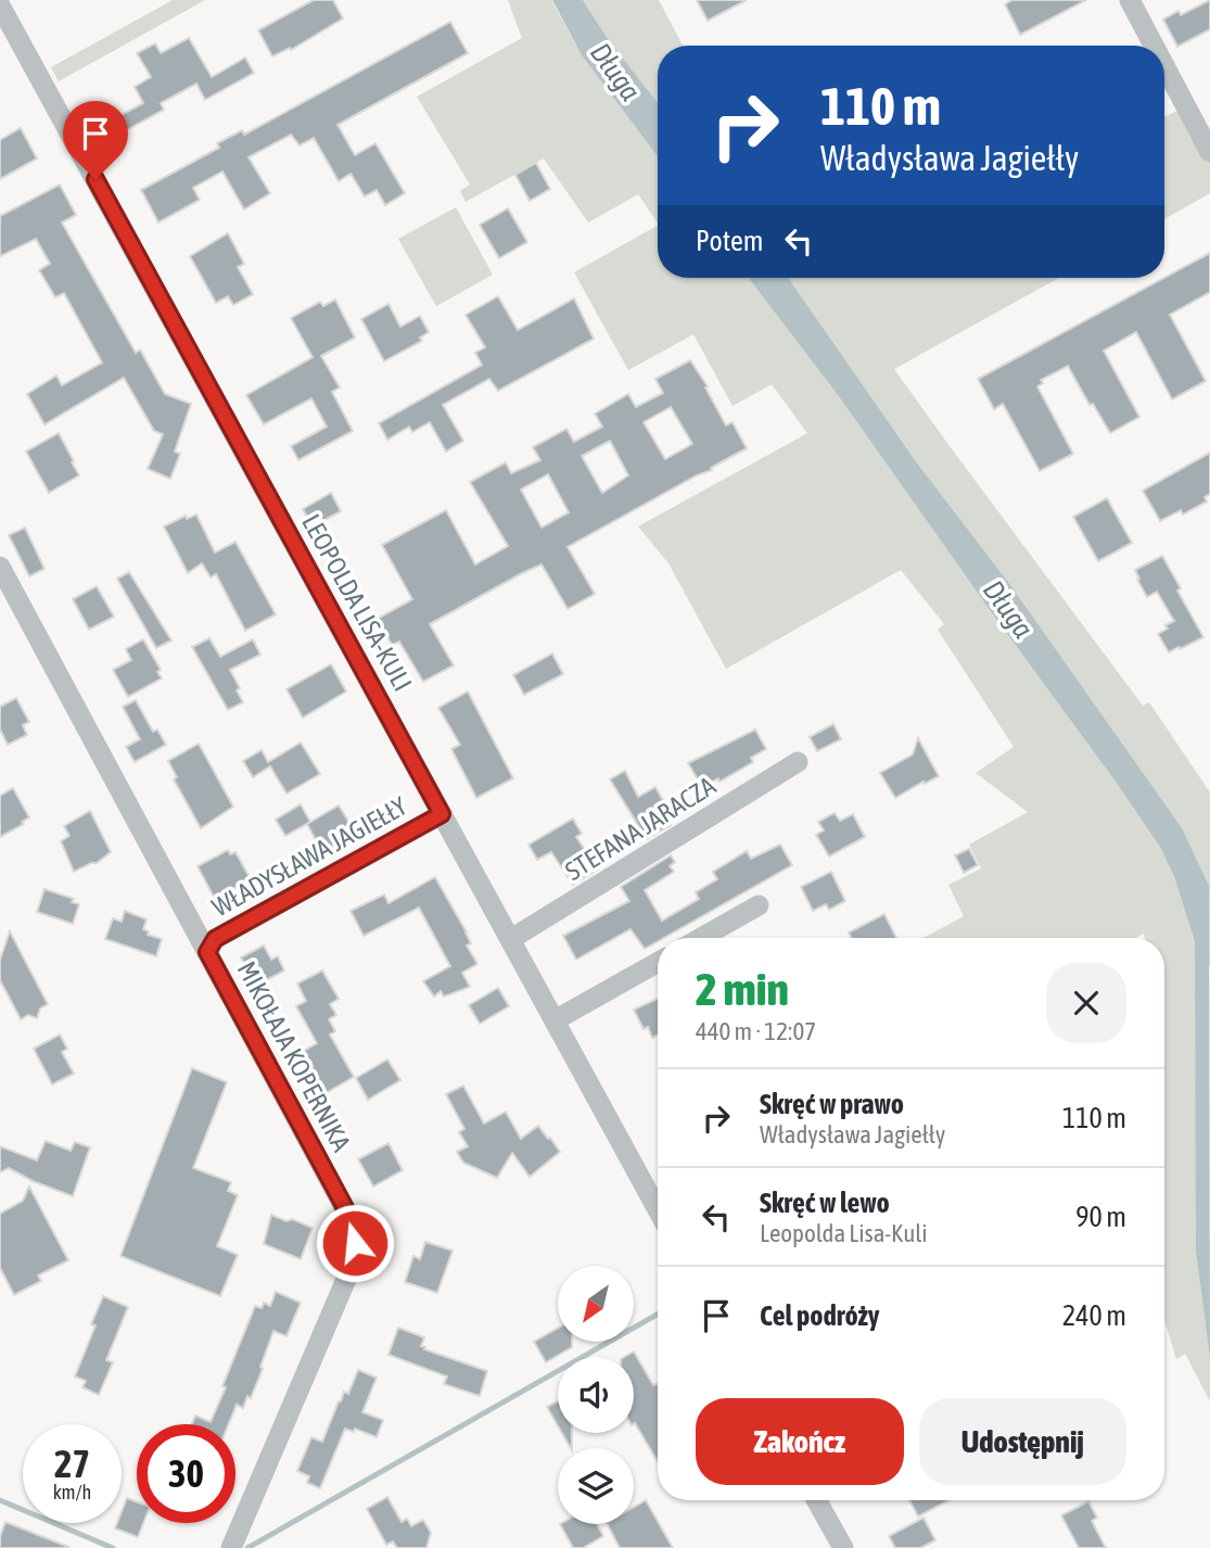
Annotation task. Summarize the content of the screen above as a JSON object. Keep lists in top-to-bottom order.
{
  "streets": {
    "street": [
      "LEOPOLDA LISA-KULI",
      "STEFANA JARACZA",
      "WŁADYSŁAWA JAGIEŁŁY",
      "MIKOŁAJA KOPERNIKA"
    ]
  },
  "crossings": [
    ["LEOPOLDA LISA-KULI", "STEFANA JARACZA"],
    ["LEOPOLDA LISA-KULI", "WŁADYSŁAWA JAGIEŁŁY"],
    ["WŁADYSŁAWA JAGIEŁŁY", "MIKOŁAJA KOPERNIKA"]
  ],
  "water": ["Długa"],
  "north": "bottom left",
  "page": {
    "turn": ["110 m", "Władysława Jagiełły"],
    "then": "Potem",
    "heading": ["2 min", "440 m · 12:07"],
    "list": [
      {
        "name": "Skręć w prawo",
        "note": "Władysława Jagiełły",
        "value": "110 m"
      },
      {
        "name": "Skręć w lewo",
        "note": "Leopolda Lisa-Kuli",
        "value": "90 m"
      },
      {
        "name": "Cel podróży",
        "value": "240 m"
      }
    ],
    "buttons": ["Zakończ", "Udostępnij"],
    "speed": "27 km/h",
    "limit": "30"
  }
}
